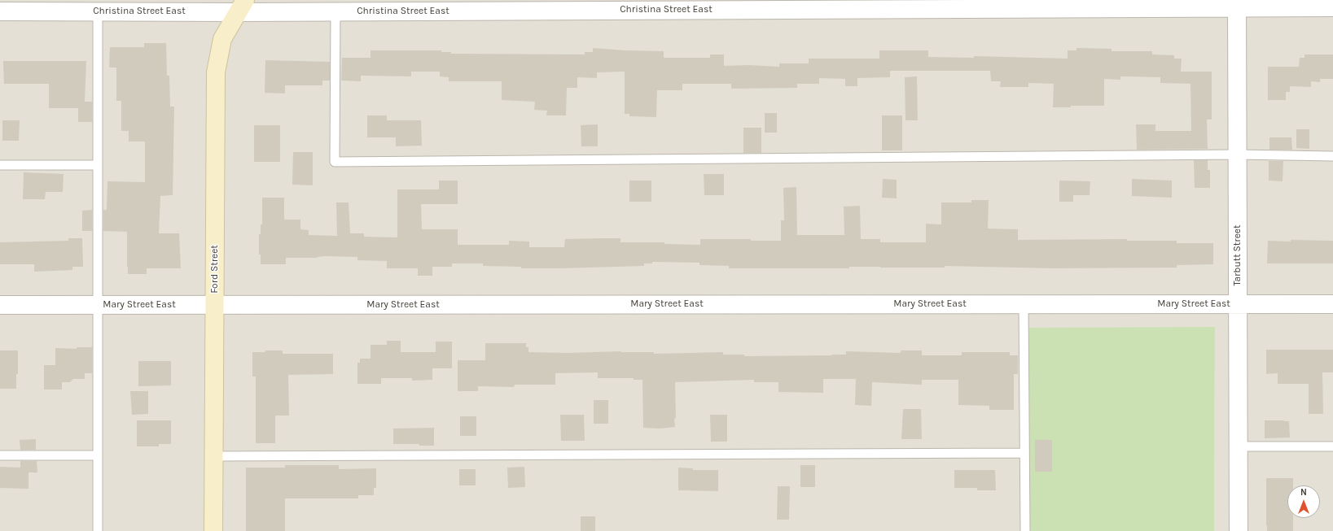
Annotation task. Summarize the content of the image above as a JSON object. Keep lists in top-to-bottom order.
{
  "streets": {
    "main road": ["Ford Street"],
    "street": ["Christina Street East", "Tarbutt Street", "Mary Street East"]
  },
  "crossings": [
    ["Christina Street East", "Tarbutt Street"],
    ["Christina Street East", "Ford Street"],
    ["Tarbutt Street", "Mary Street East"],
    ["Ford Street", "Mary Street East"]
  ],
  "north": "top"
}
